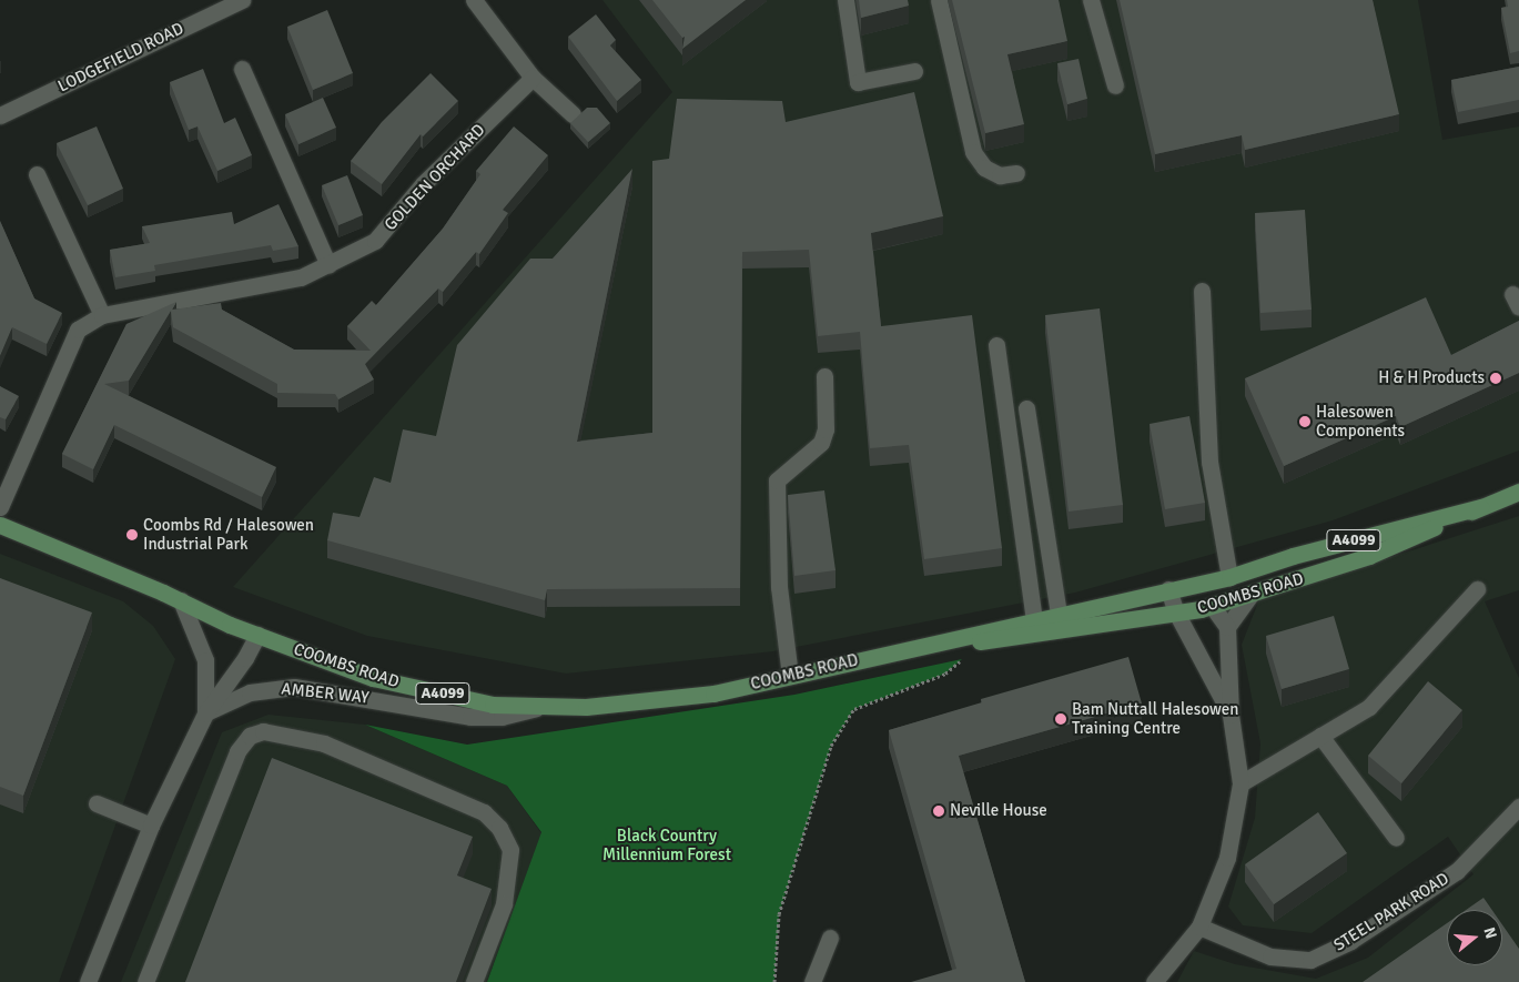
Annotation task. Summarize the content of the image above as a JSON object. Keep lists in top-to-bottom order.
{
  "streets": {
    "main road": ["A4099", "COOMBS ROAD"],
    "street": [
      "LODGEFIELD ROAD",
      "GOLDEN ORCHARD",
      "AMBER WAY",
      "STEEL PARK ROAD"
    ]
  },
  "crossings": [
    ["COOMBS ROAD", "AMBER WAY"]
  ],
  "parks": ["Black Country Millennium Forest"],
  "places": [
    "H & H Products",
    "Halesowen Components",
    "Coombs Rd / Halesowen Industrial Park",
    "Bam Nuttall Halesowen Training Centre",
    "Neville House"
  ],
  "north": "right"
}
